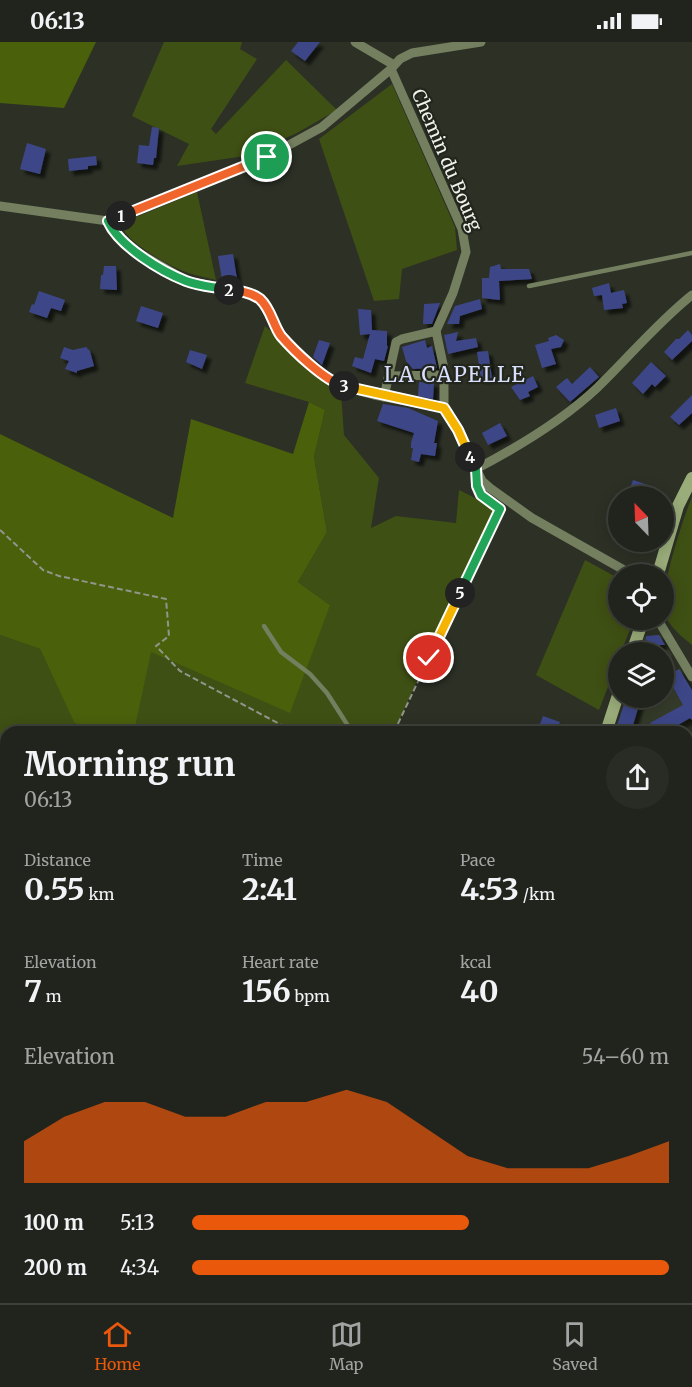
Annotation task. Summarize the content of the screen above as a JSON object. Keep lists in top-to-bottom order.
{
  "streets": {
    "street": ["Chemin du Bourg"]
  },
  "districts": ["LA CAPELLE"],
  "north": "top left",
  "page": {
    "status": "06:13",
    "pins": [
      "1",
      "2",
      "3",
      "4",
      "5"
    ],
    "heading": ["Morning run", "06:13"],
    "stats": [
      ["Distance", "0.55 km"],
      ["Time", "2:41"],
      ["Pace", "4:53 /km"],
      ["Elevation", "7 m"],
      ["Heart rate", "156 bpm"],
      ["kcal", "40"]
    ],
    "chart": ["Elevation", "54–60 m"],
    "list": [
      {
        "name": "100 m",
        "note": "5:13"
      },
      {
        "name": "200 m",
        "note": "4:34"
      }
    ],
    "tabs": ["Home", "Map", "Saved"]
  }
}
